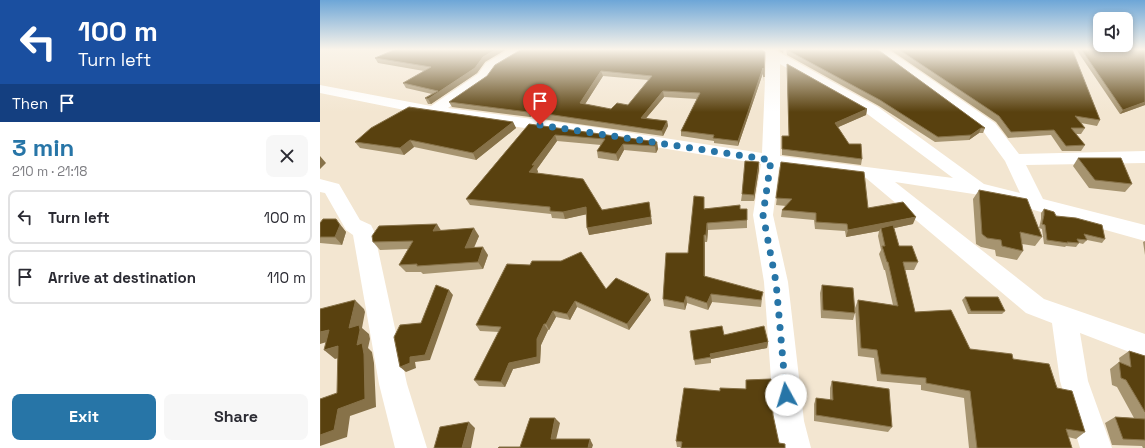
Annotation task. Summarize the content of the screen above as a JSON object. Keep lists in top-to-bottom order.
{
  "page": {
    "turn": ["100 m", "Turn left"],
    "then": "Then",
    "heading": ["3 min", "210 m · 21:18"],
    "list": [
      {
        "name": "Turn left",
        "value": "100 m"
      },
      {
        "name": "Arrive at destination",
        "value": "110 m"
      }
    ],
    "buttons": ["Exit", "Share"]
  }
}
